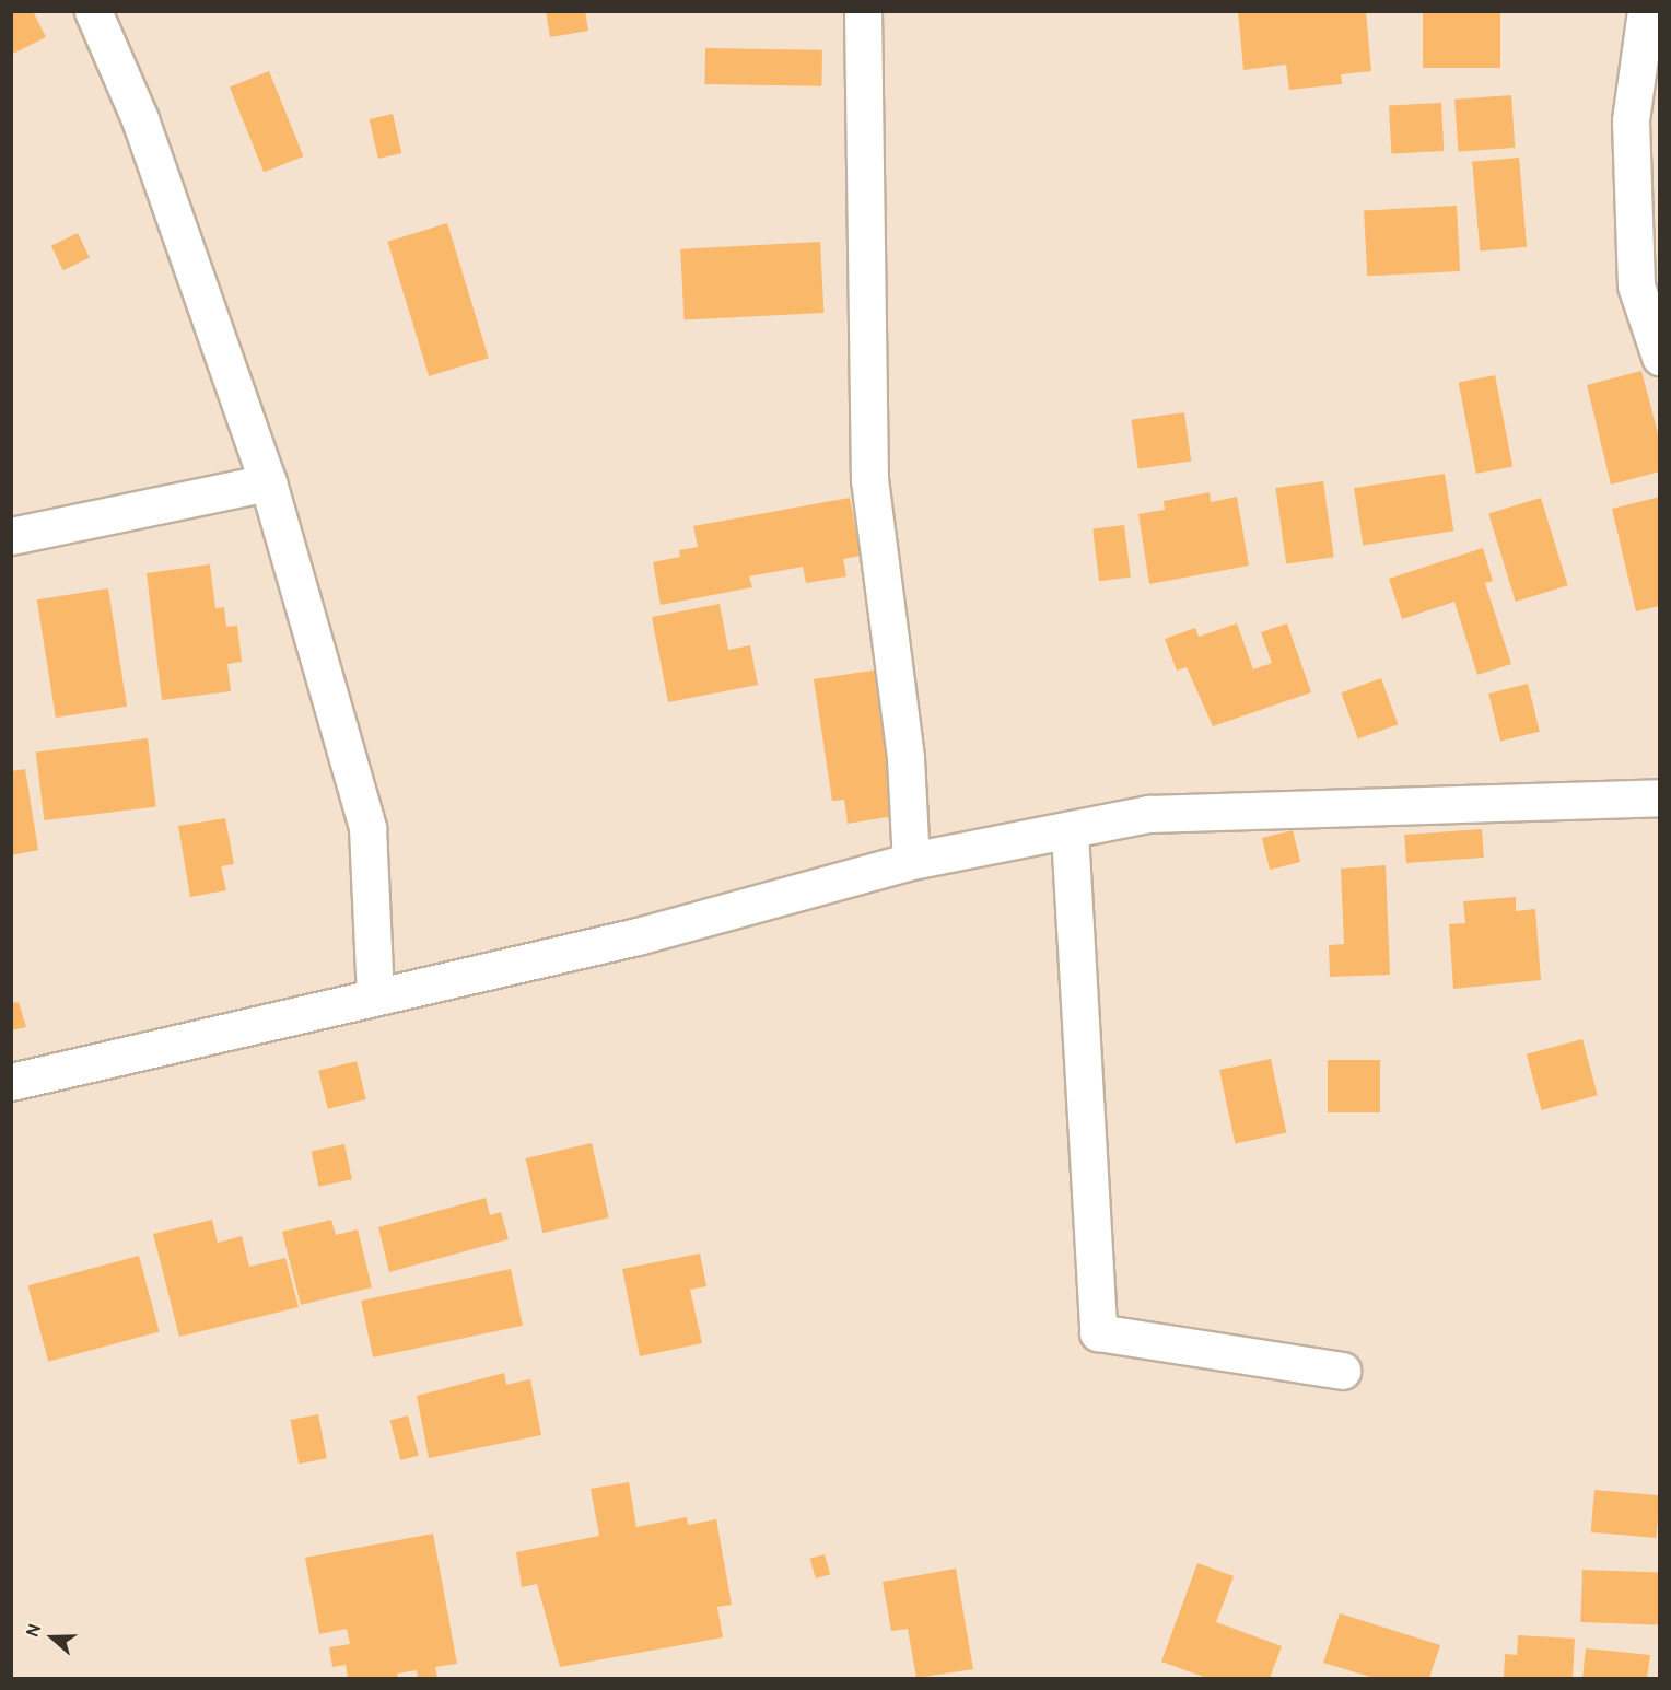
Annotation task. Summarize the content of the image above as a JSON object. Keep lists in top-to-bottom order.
{
  "north": "left"
}
